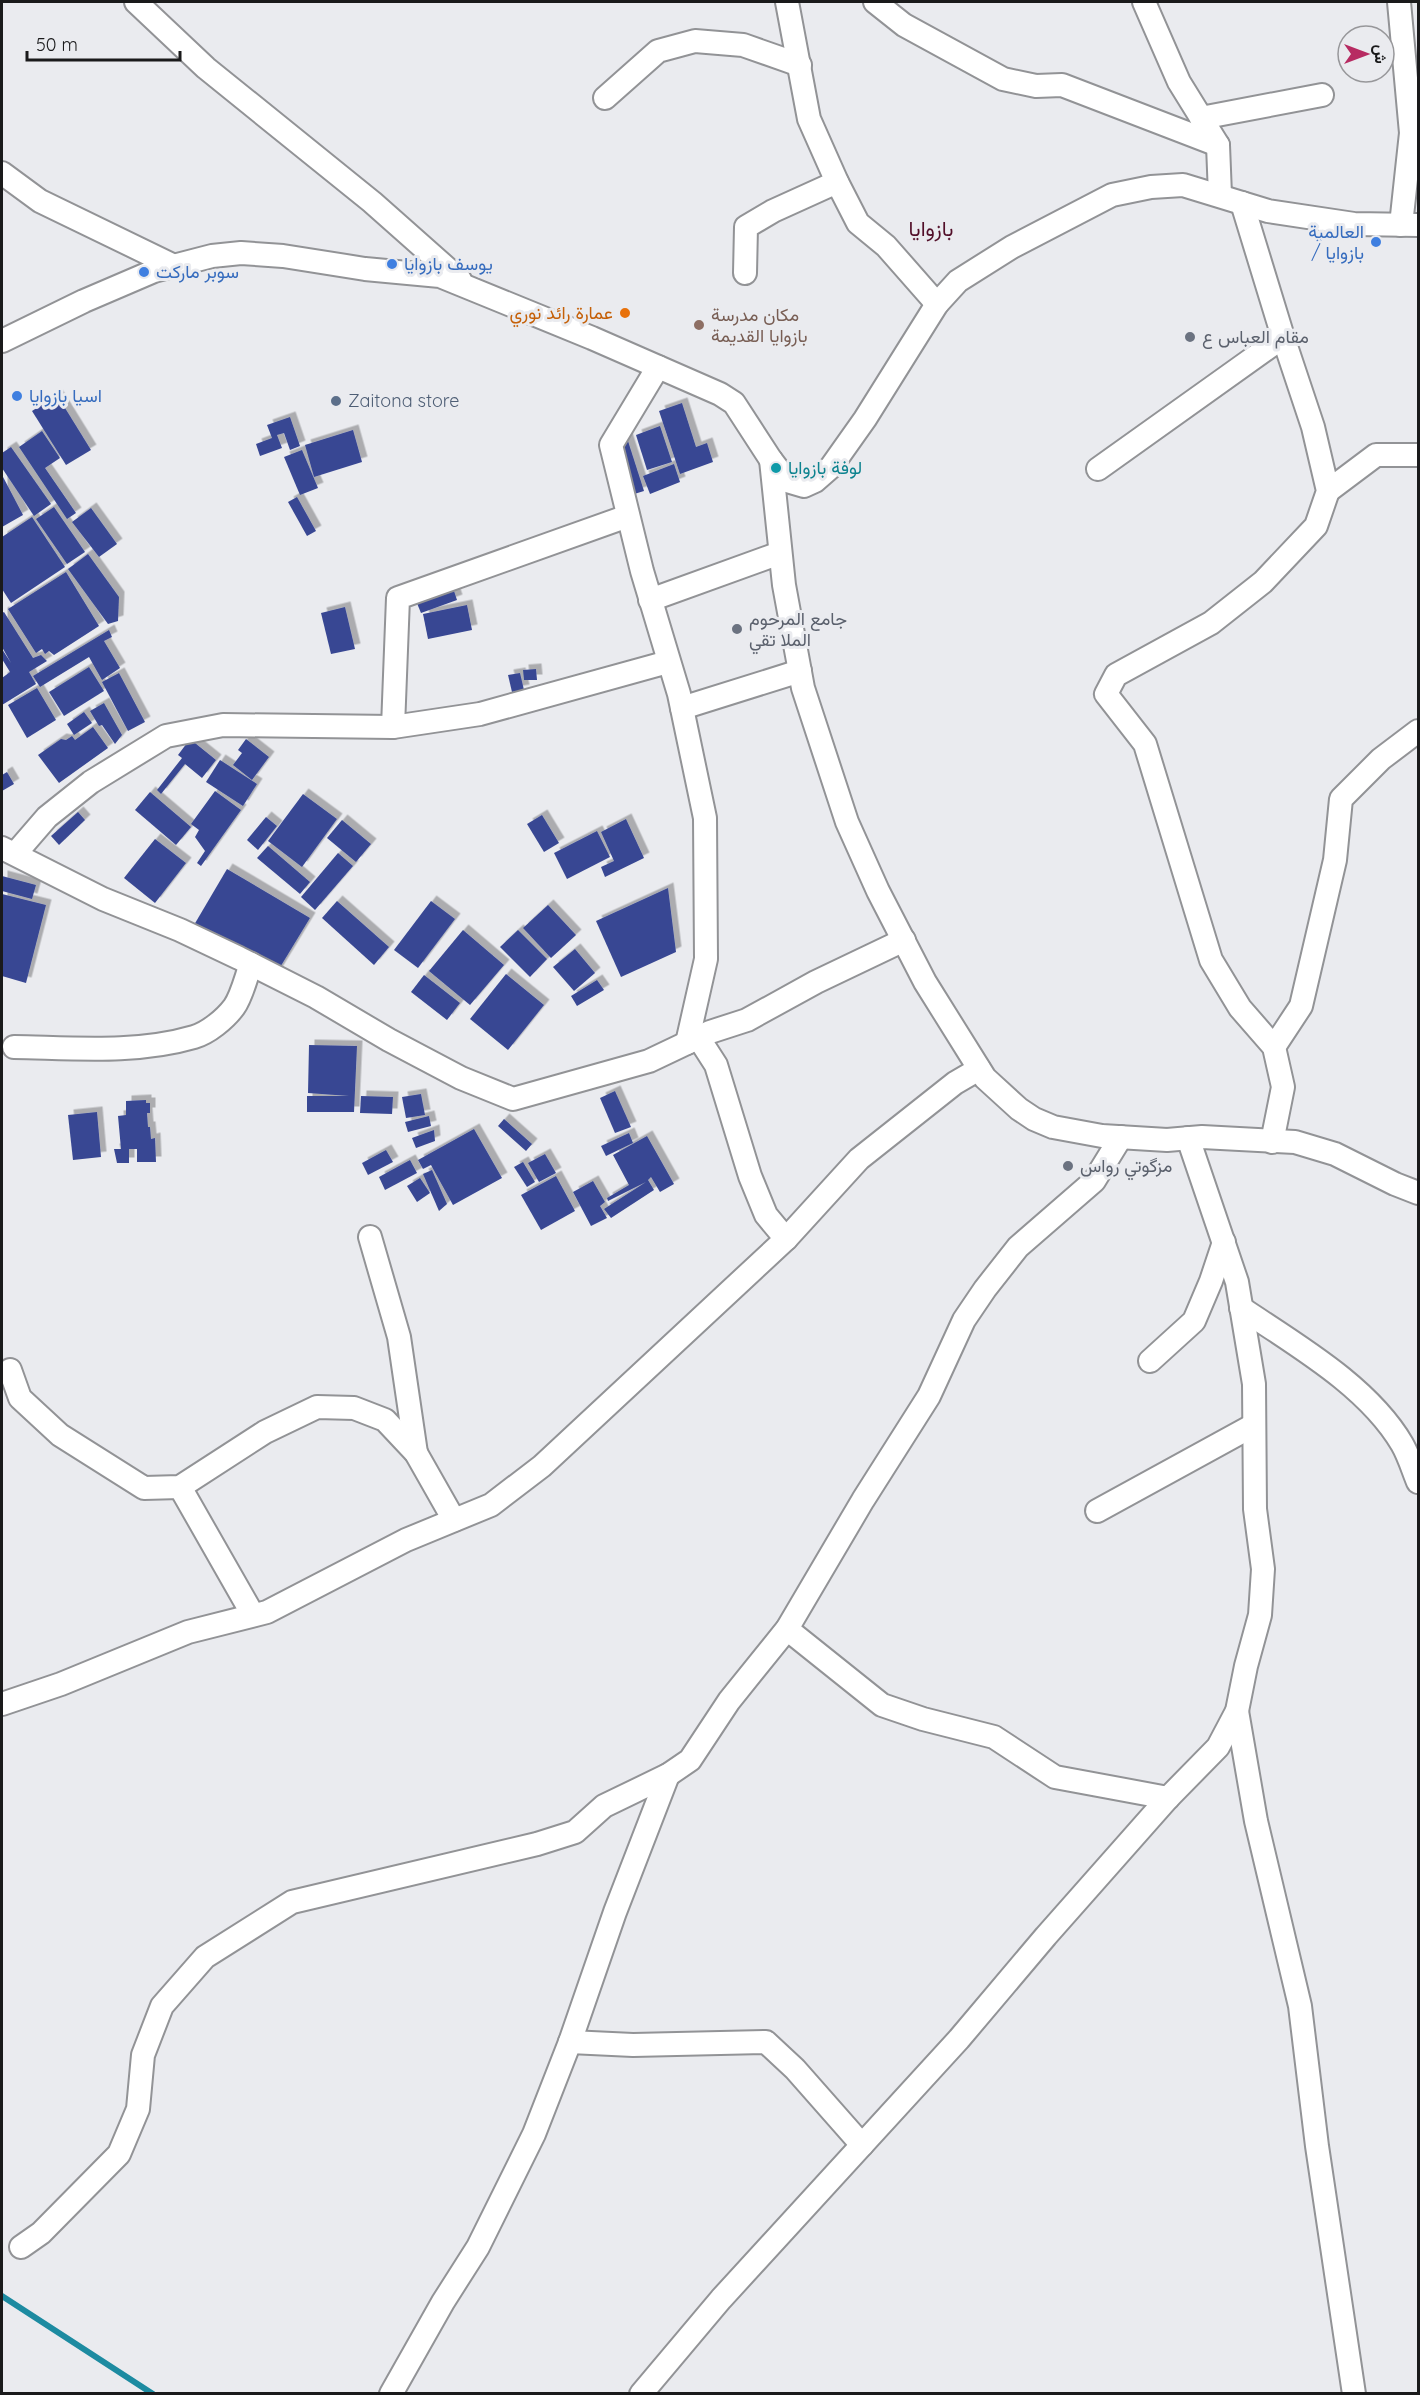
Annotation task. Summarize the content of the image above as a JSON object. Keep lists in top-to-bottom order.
{
  "districts": ["بازوایا"],
  "places": [
    "العالمية / بازوايا",
    "يوسف بازوايا",
    "سوبر ماركت",
    "عمارة رائد نوري",
    "مكان مدرسة بازوايا القديمة",
    "مقام العباس ع",
    "اسيا بازوايا",
    "Zaitona store",
    "لوفة بازوايا",
    "جامع المرحوم الملا تقي",
    "مزگوتي رواس"
  ],
  "scale_bar": "50 m",
  "north": "right"
}
